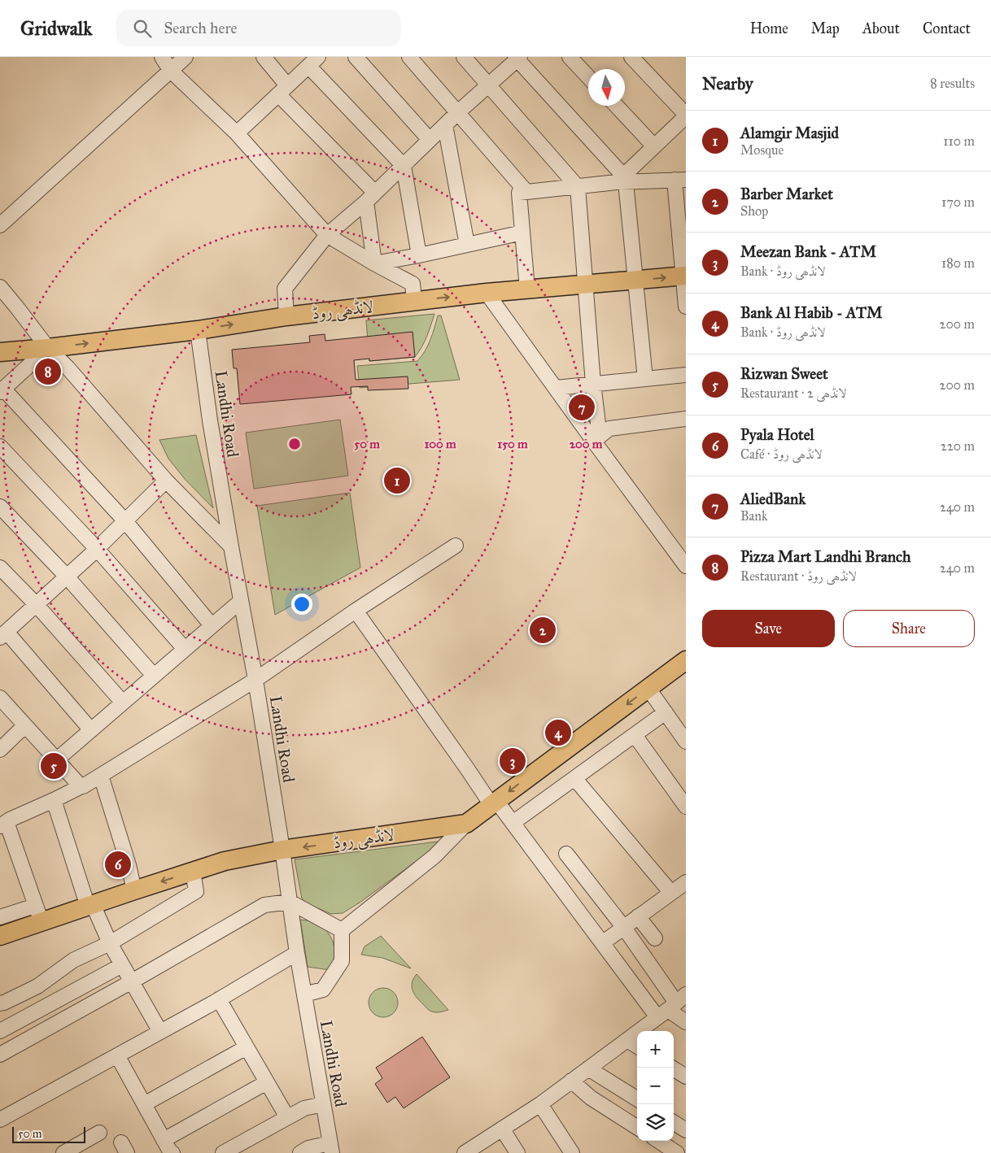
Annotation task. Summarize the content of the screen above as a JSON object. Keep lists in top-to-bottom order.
{
  "streets": {
    "main road": ["لانڈھی روڈ"],
    "street": ["Landhi Road"]
  },
  "crossings": [
    ["لانڈھی روڈ", "Landhi Road"]
  ],
  "scale_bar": "50 m",
  "north": "bottom",
  "page": {
    "header": "Gridwalk",
    "search": "Search here",
    "nav": [
      "Home",
      "Map",
      "About",
      "Contact"
    ],
    "heading": ["Nearby", "8 results"],
    "list": [
      {
        "mark": "1",
        "name": "Alamgir Masjid",
        "note": "Mosque",
        "value": "110 m"
      },
      {
        "mark": "2",
        "name": "Barber Market",
        "note": "Shop",
        "value": "170 m"
      },
      {
        "mark": "3",
        "name": "Meezan Bank - ATM",
        "note": "Bank · لانڈھی روڈ",
        "value": "180 m"
      },
      {
        "mark": "4",
        "name": "Bank Al Habib - ATM",
        "note": "Bank · لانڈھی روڈ",
        "value": "200 m"
      },
      {
        "mark": "5",
        "name": "Rizwan Sweet",
        "note": "Restaurant · لانڈھی 2",
        "value": "200 m"
      },
      {
        "mark": "6",
        "name": "Pyala Hotel",
        "note": "Café · لانڈھی روڈ",
        "value": "220 m"
      },
      {
        "mark": "7",
        "name": "AliedBank",
        "note": "Bank",
        "value": "240 m"
      },
      {
        "mark": "8",
        "name": "Pizza Mart Landhi Branch",
        "note": "Restaurant · لانڈھی روڈ",
        "value": "240 m"
      }
    ],
    "pins": [
      "8",
      "7",
      "1",
      "2",
      "4",
      "3",
      "5",
      "6"
    ],
    "buttons": ["Save", "Share"],
    "map_buttons": ["+", "−"],
    "scale": "50 m"
  },
  "rings": [
    "50 m",
    "100 m",
    "150 m",
    "200 m"
  ]
}
